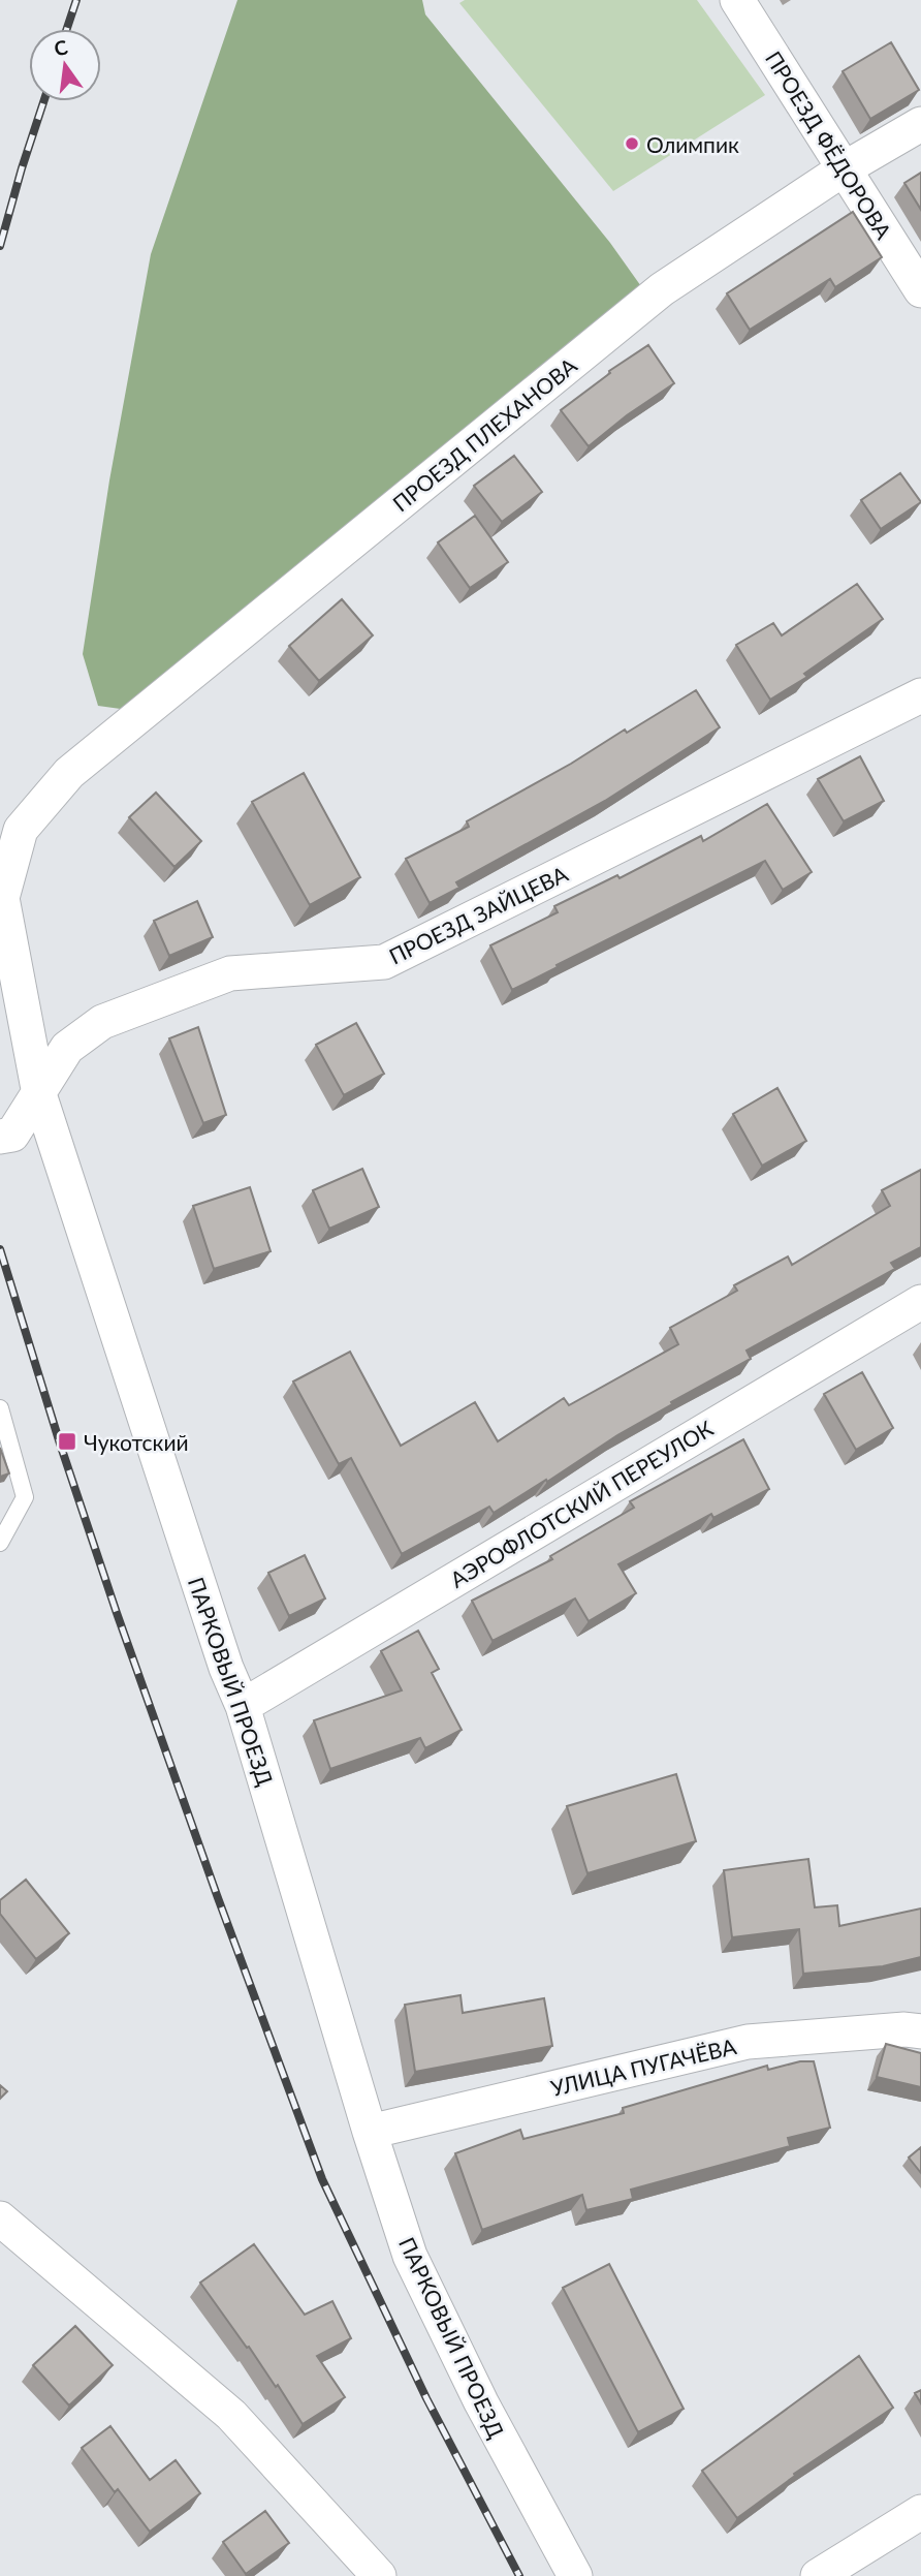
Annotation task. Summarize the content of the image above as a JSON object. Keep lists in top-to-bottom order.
{
  "streets": {
    "street": [
      "ПРОЕЗД ФЁДОРОВА",
      "ПРОЕЗД ПЛЕХАНОВА",
      "ПРОЕЗД ЗАЙЦЕВА",
      "АЭРОФЛОТСКИЙ ПЕРЕУЛОК",
      "ПАРКОВЫЙ ПРОЕЗД",
      "УЛИЦА ПУГАЧЁВА"
    ]
  },
  "crossings": [
    ["ПРОЕЗД ФЁДОРОВА", "ПРОЕЗД ПЛЕХАНОВА"],
    ["ПРОЕЗД ПЛЕХАНОВА", "ПАРКОВЫЙ ПРОЕЗД"],
    ["ПРОЕЗД ЗАЙЦЕВА", "ПАРКОВЫЙ ПРОЕЗД"],
    ["АЭРОФЛОТСКИЙ ПЕРЕУЛОК", "ПАРКОВЫЙ ПРОЕЗД"],
    ["ПАРКОВЫЙ ПРОЕЗД", "УЛИЦА ПУГАЧЁВА"]
  ],
  "places": {
    "other": ["Олимпик"],
    "transit": ["Чукотский"]
  },
  "north": "top"
}
